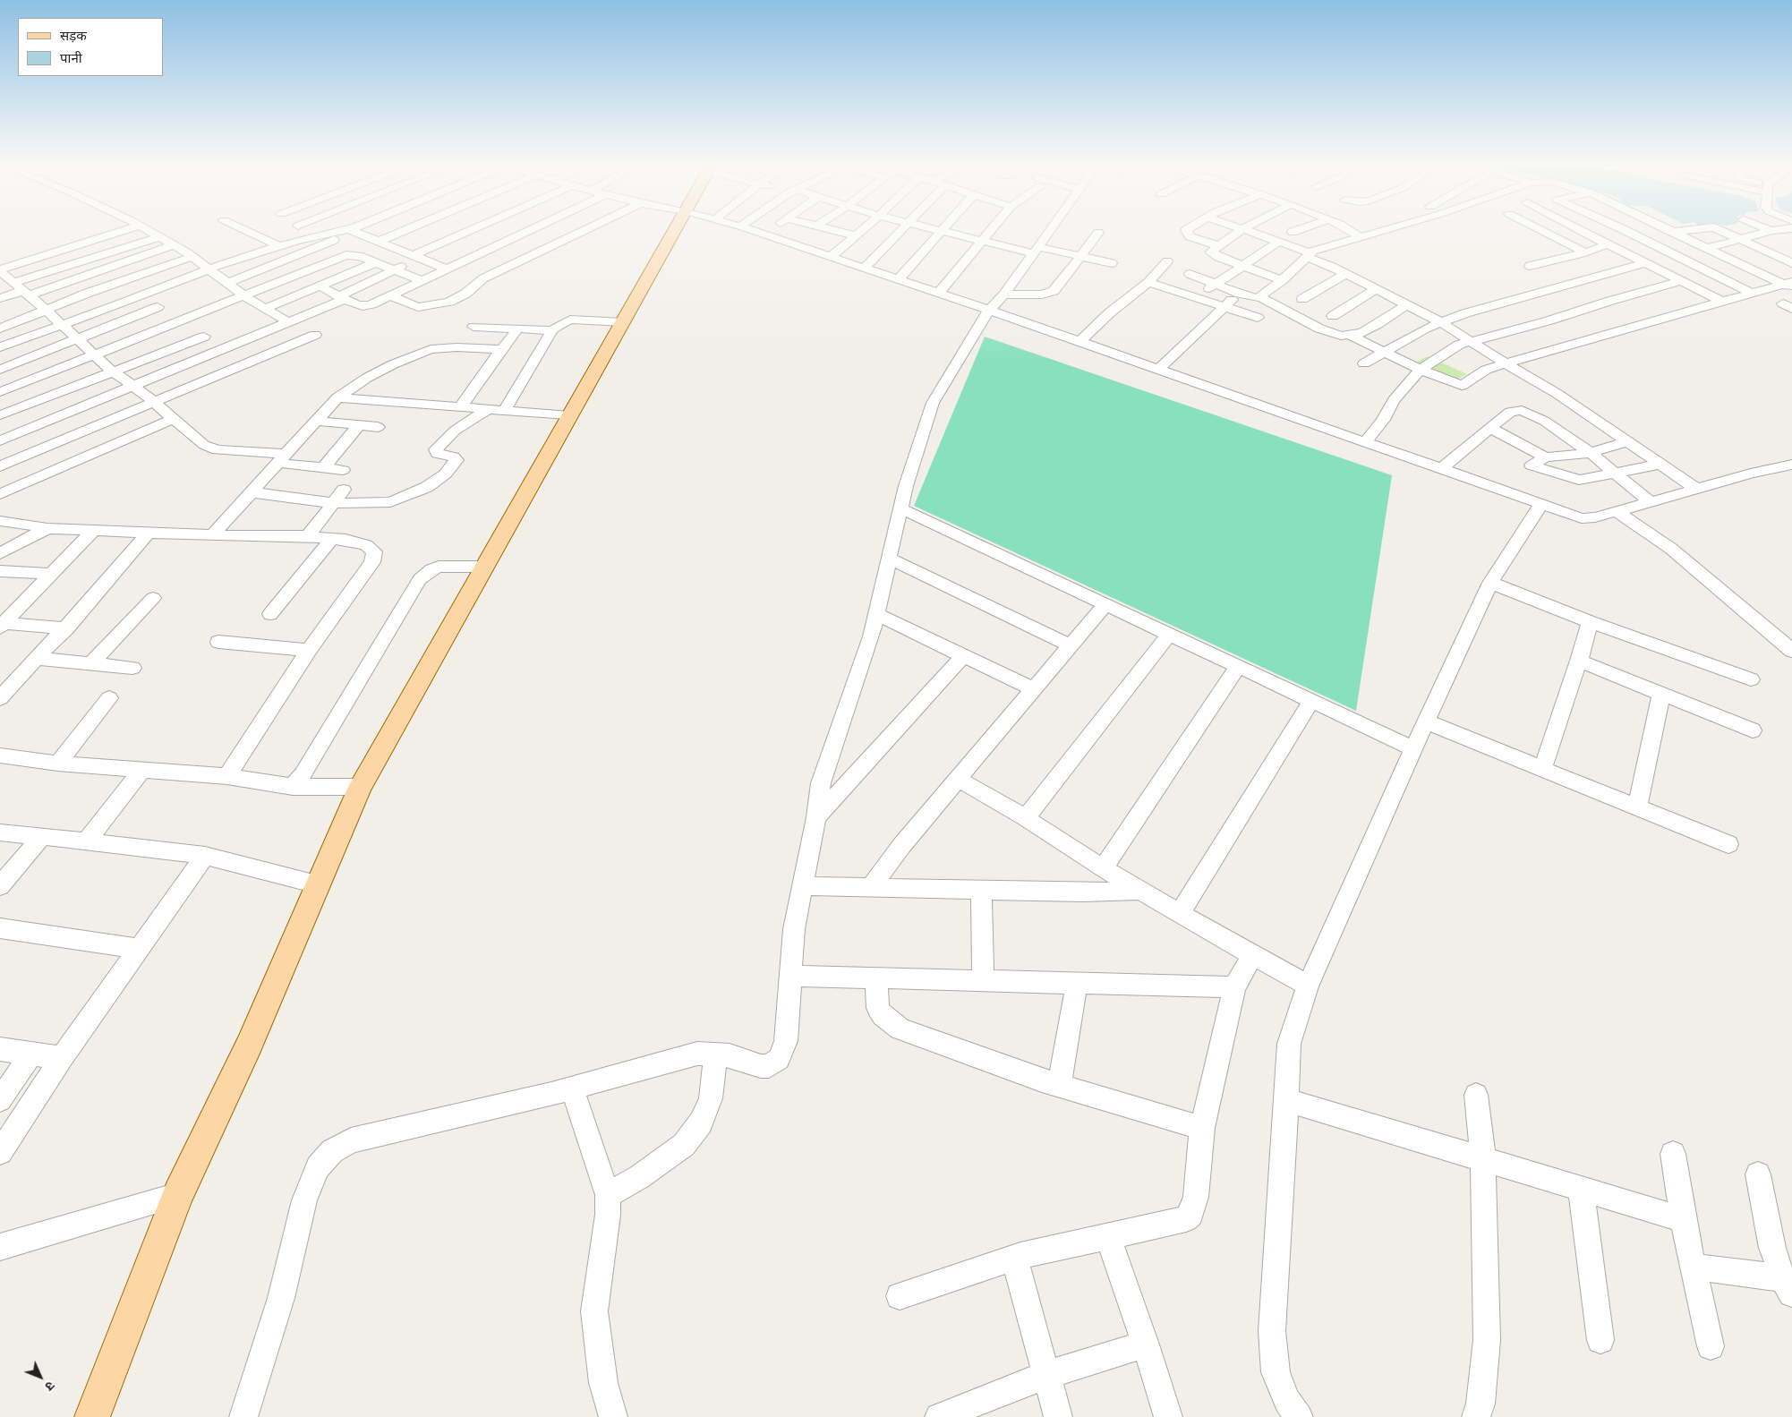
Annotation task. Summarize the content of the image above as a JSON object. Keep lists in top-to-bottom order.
{
  "legend": ["सड़क", "पानी"],
  "north": "bottom right"
}
